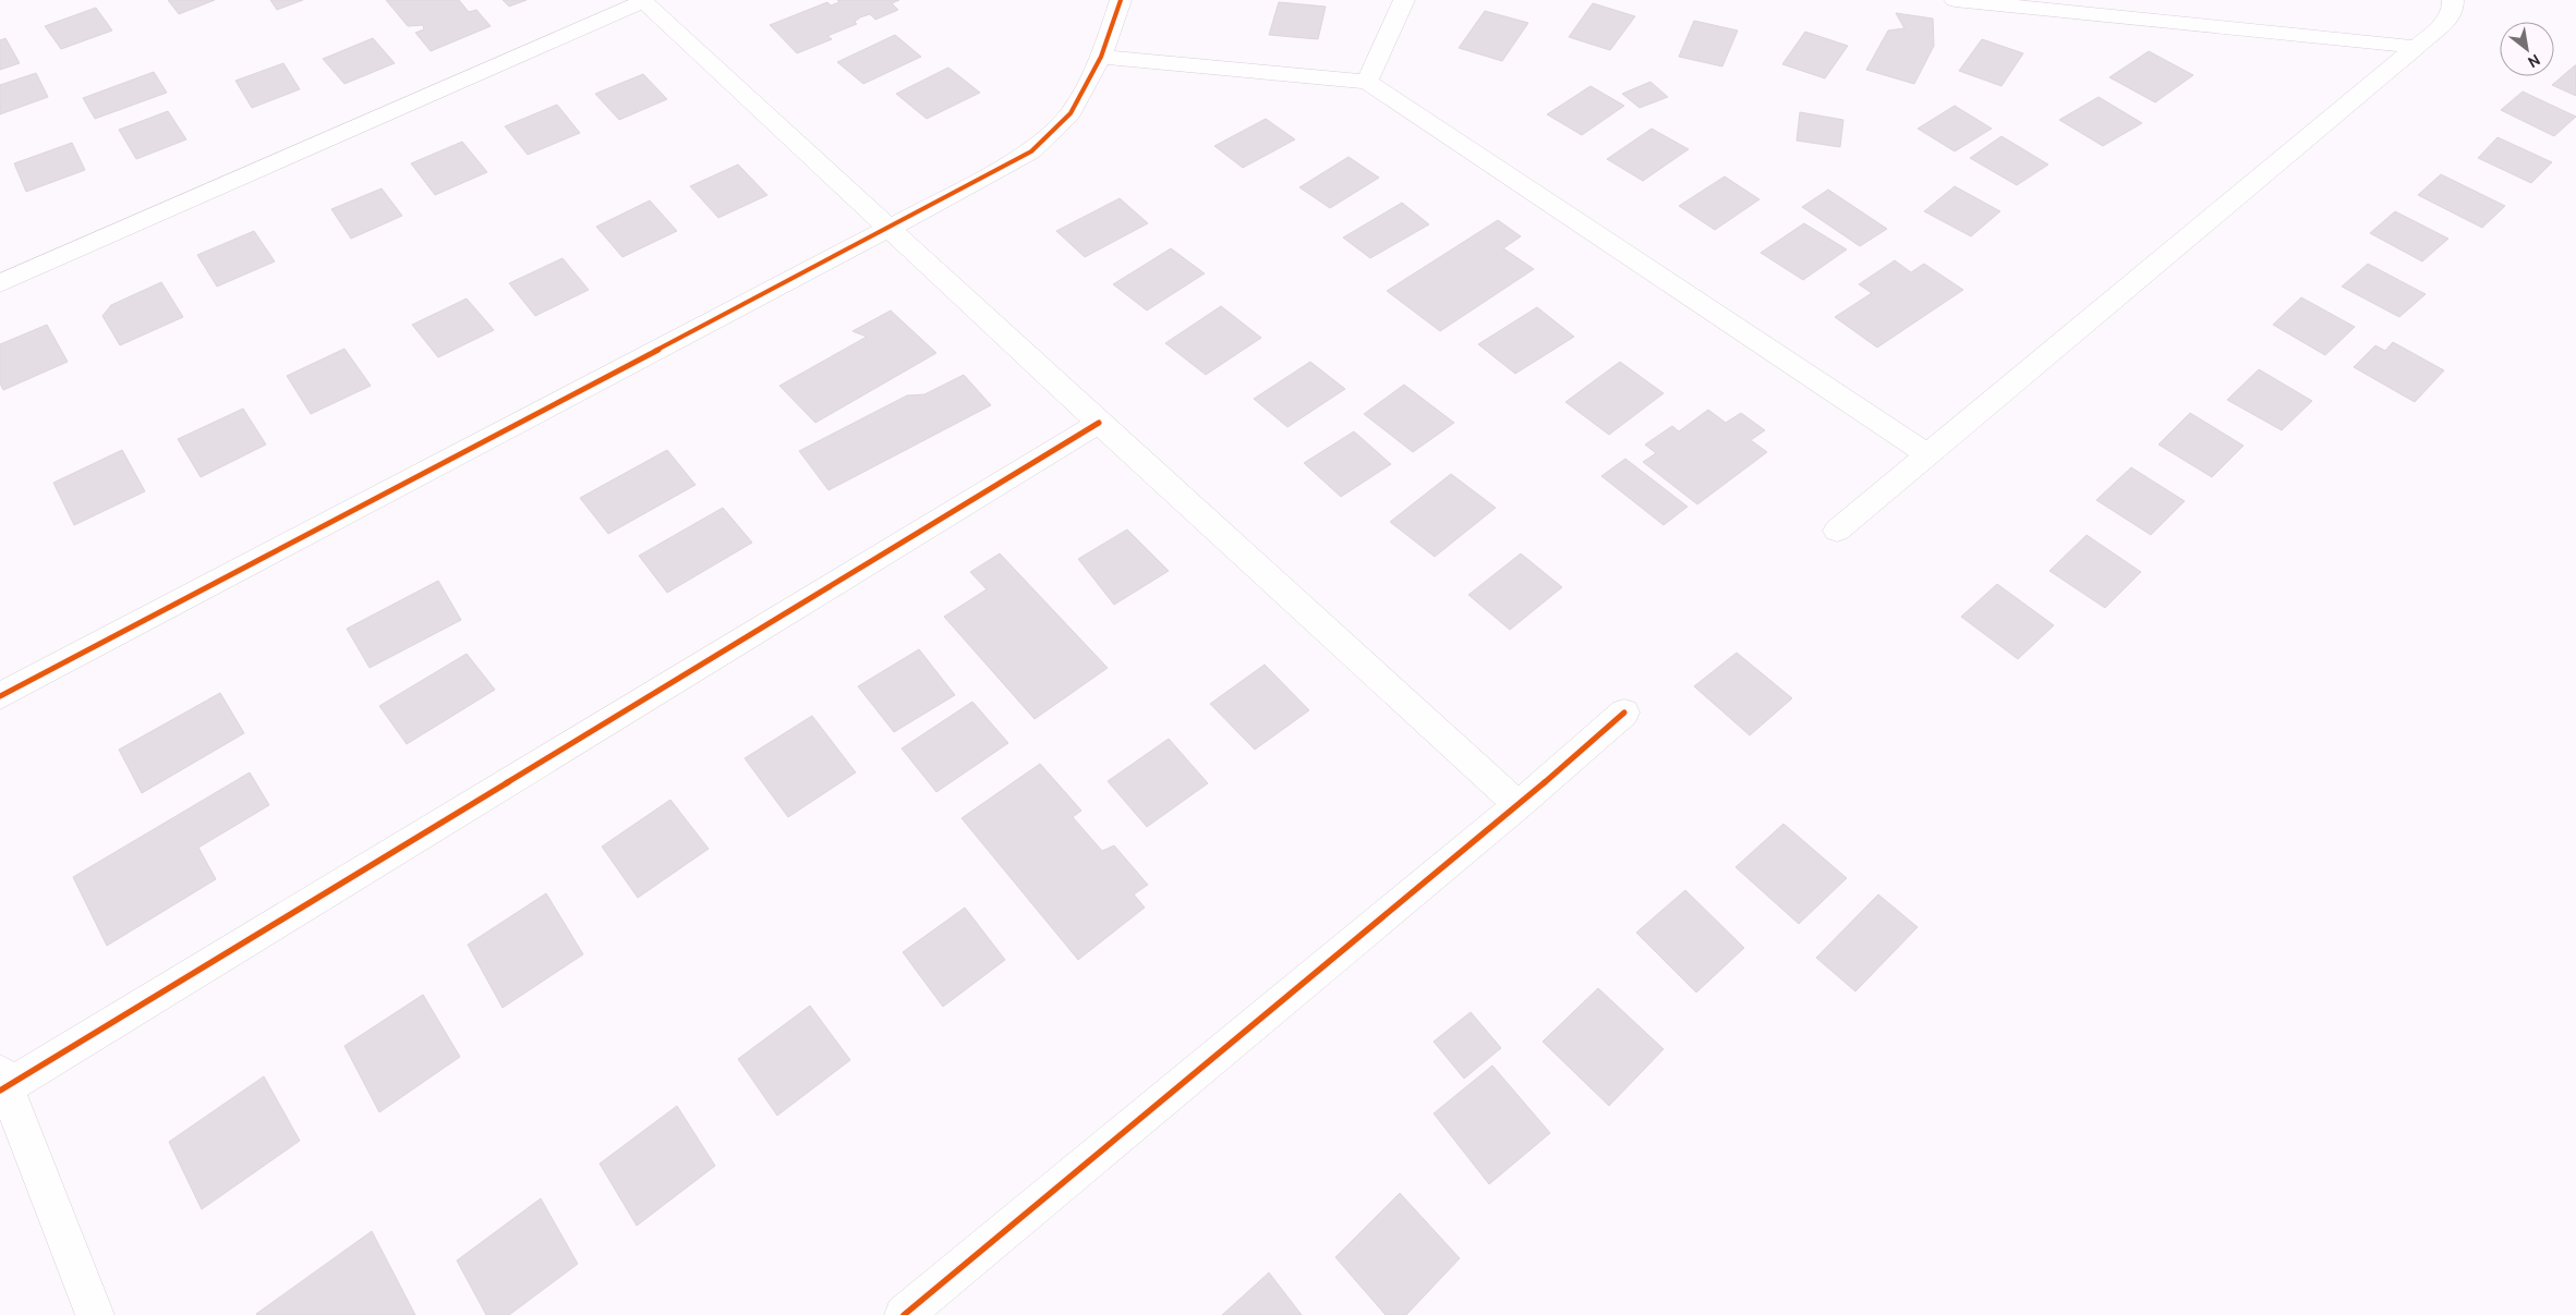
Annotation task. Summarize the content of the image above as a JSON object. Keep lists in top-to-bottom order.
{
  "north": "bottom right"
}
